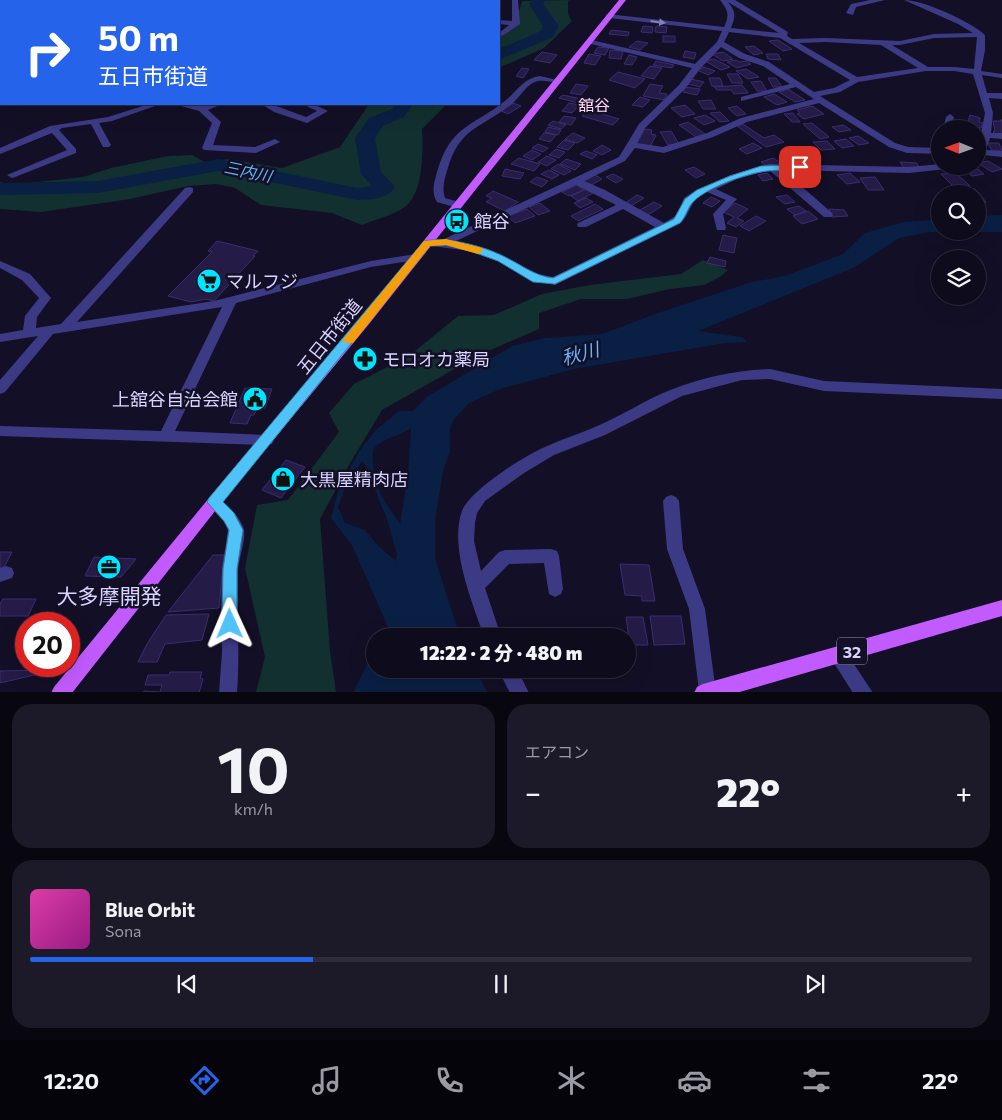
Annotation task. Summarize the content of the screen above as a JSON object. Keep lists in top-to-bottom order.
{
  "streets": {
    "main road": ["五日市街道", "32"]
  },
  "districts": ["舘谷"],
  "water": ["三内川", "秋川"],
  "places": {
    "bus stop": ["館谷"],
    "supermarket": ["マルフジ"],
    "pharmacy": ["モロオカ薬局"],
    "public building": ["上舘谷自治会館"],
    "shop": ["大黒屋精肉店"],
    "office": ["大多摩開発"]
  },
  "north": "left",
  "page": {
    "turn": ["50 m", "五日市街道"],
    "limit": "20",
    "trip": "12:22 · 2 分 · 480 m",
    "tile": [
      ["10", "km/h"],
      "エアコン"
    ],
    "heat": ["−", "22°", "+"],
    "song": ["Blue Orbit", "Sona"],
    "tabs": ["12:20", "22°"]
  }
}
